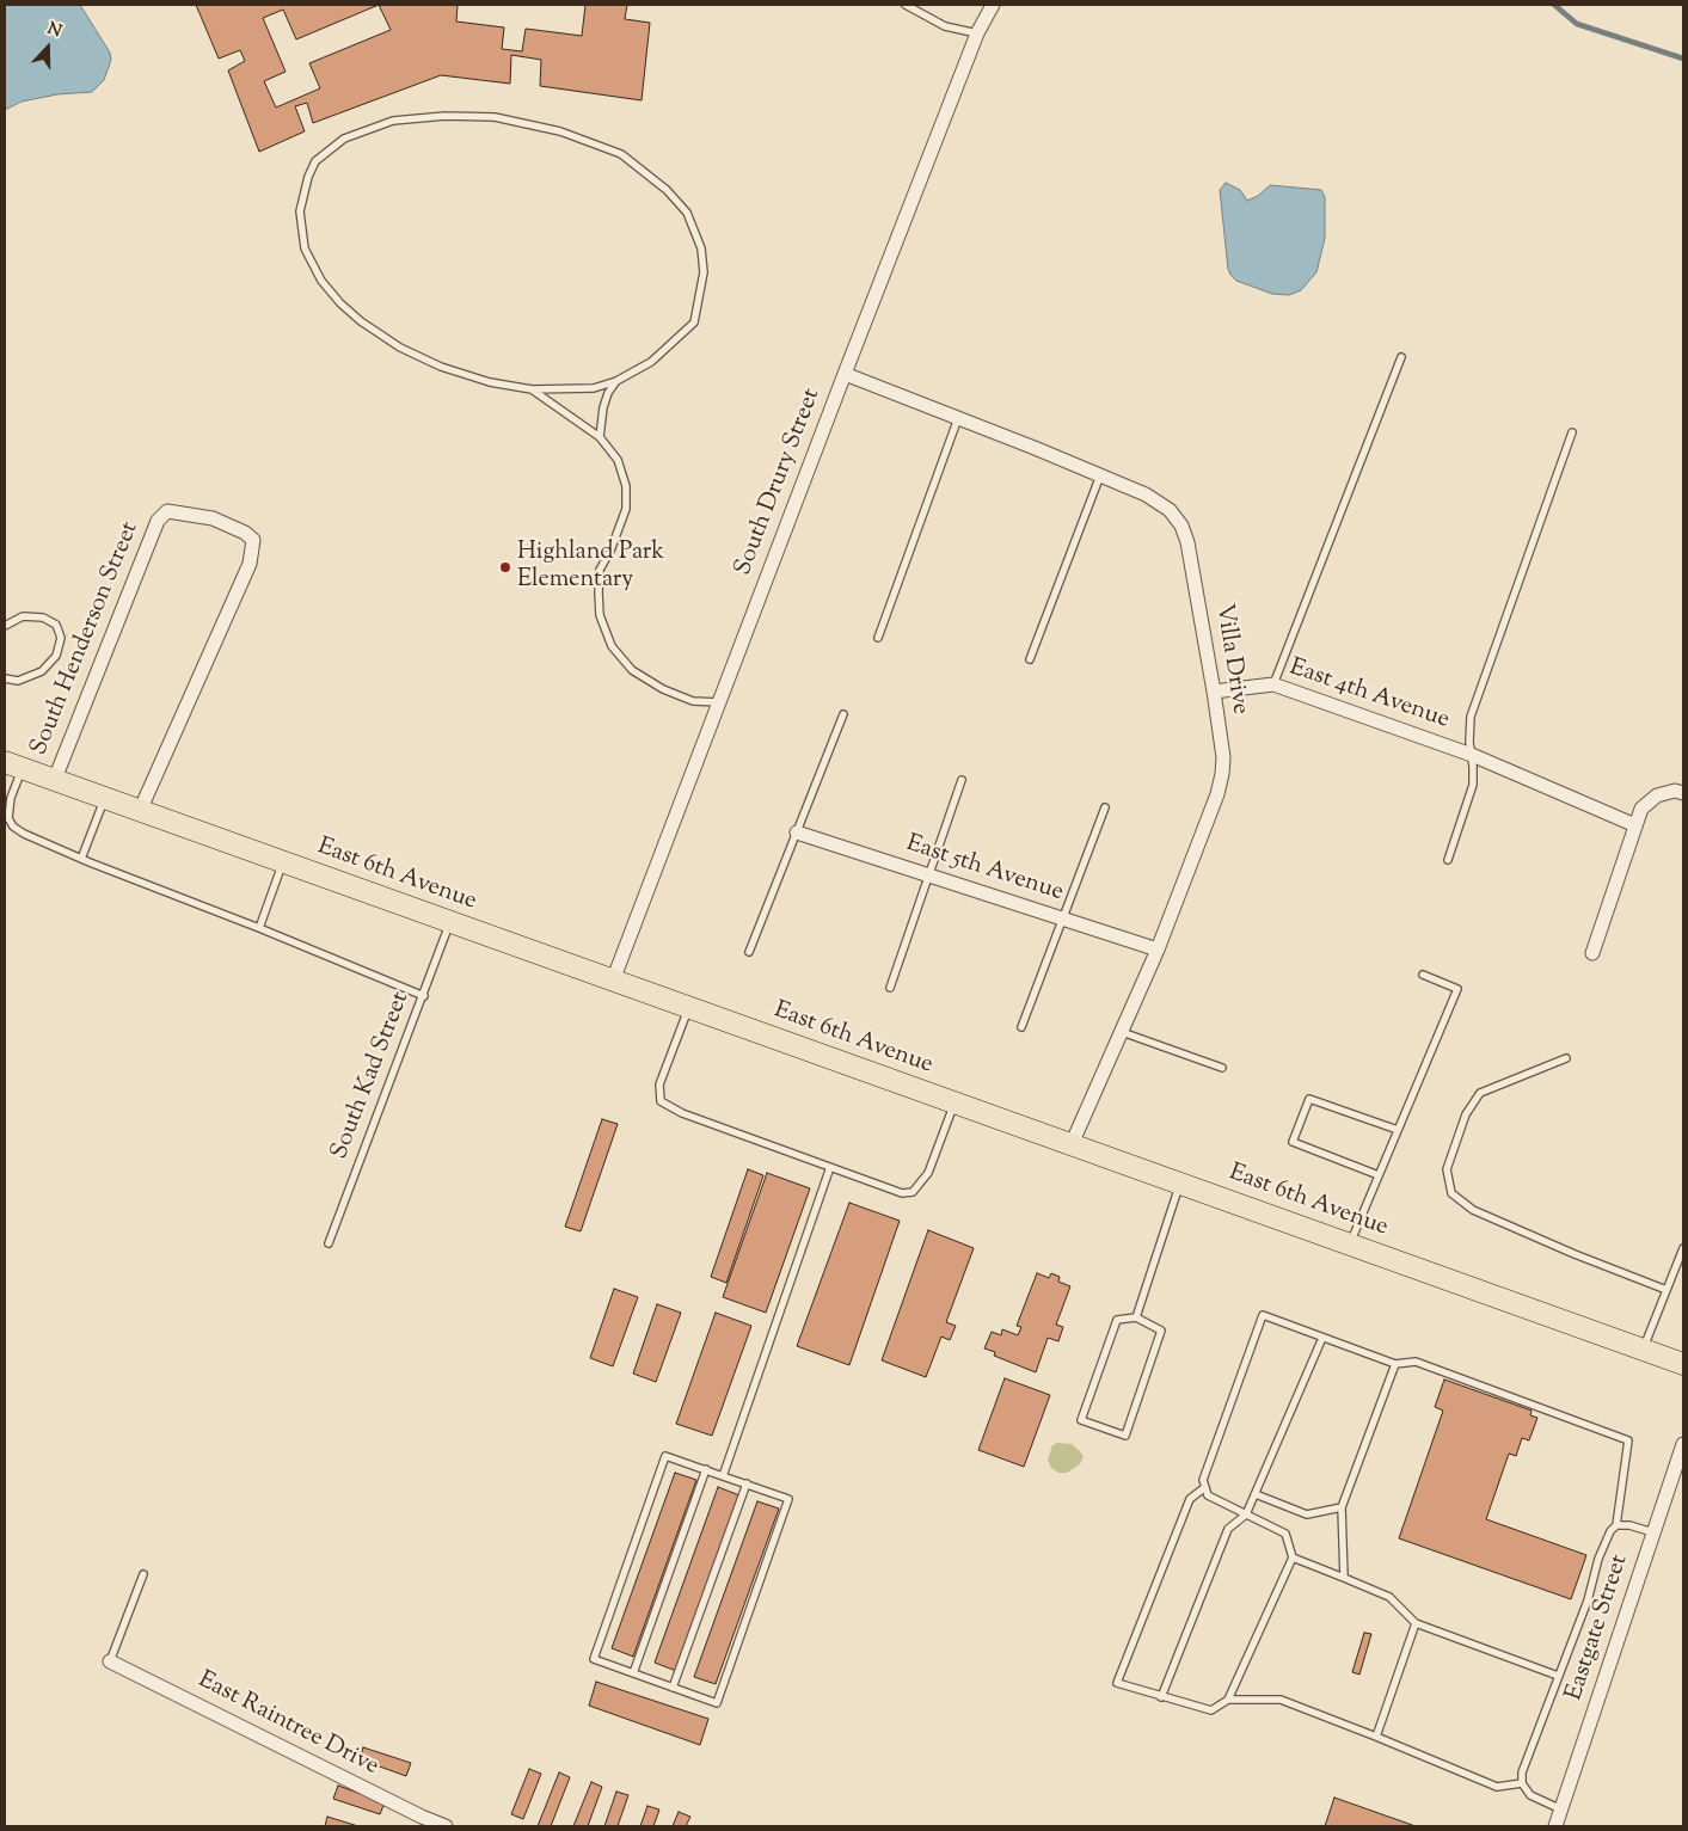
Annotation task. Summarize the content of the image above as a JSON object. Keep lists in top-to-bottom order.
{
  "streets": {
    "main road": ["East 6th Avenue"],
    "street": [
      "South Drury Street",
      "South Henderson Street",
      "Villa Drive",
      "East 4th Avenue",
      "East 5th Avenue",
      "Eastgate Street",
      "East Raintree Drive"
    ],
    "lane": ["South Kad Street"]
  },
  "crossings": [
    ["South Drury Street", "Villa Drive"],
    ["South Drury Street", "East 6th Avenue"],
    ["South Henderson Street", "East 6th Avenue"],
    ["Villa Drive", "East 4th Avenue"],
    ["Villa Drive", "East 5th Avenue"],
    ["Villa Drive", "East 6th Avenue"],
    ["East 6th Avenue", "South Kad Street"]
  ],
  "places": ["Highland Park Elementary"],
  "north": "top"
}
